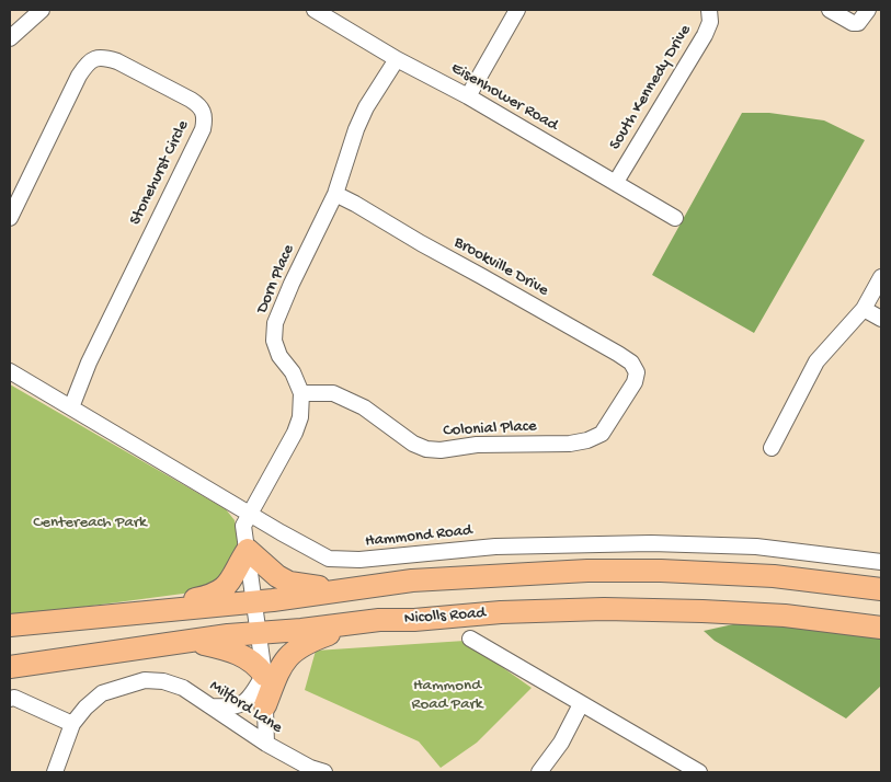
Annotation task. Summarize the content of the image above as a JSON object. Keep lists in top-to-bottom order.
{
  "streets": {
    "highway": ["Nicolls Road"],
    "street": [
      "South Kennedy Drive",
      "Eisenhower Road",
      "Stonehurst Circle",
      "Brookville Drive",
      "Dorn Place",
      "Colonial Place",
      "Hammond Road",
      "Milford Lane"
    ]
  },
  "crossings": [
    ["South Kennedy Drive", "Eisenhower Road"],
    ["Eisenhower Road", "Dorn Place"],
    ["Stonehurst Circle", "Hammond Road"],
    ["Brookville Drive", "Dorn Place"],
    ["Brookville Drive", "Colonial Place"],
    ["Dorn Place", "Colonial Place"]
  ],
  "parks": ["Centereach Park", "Hammond Road Park"]
}
